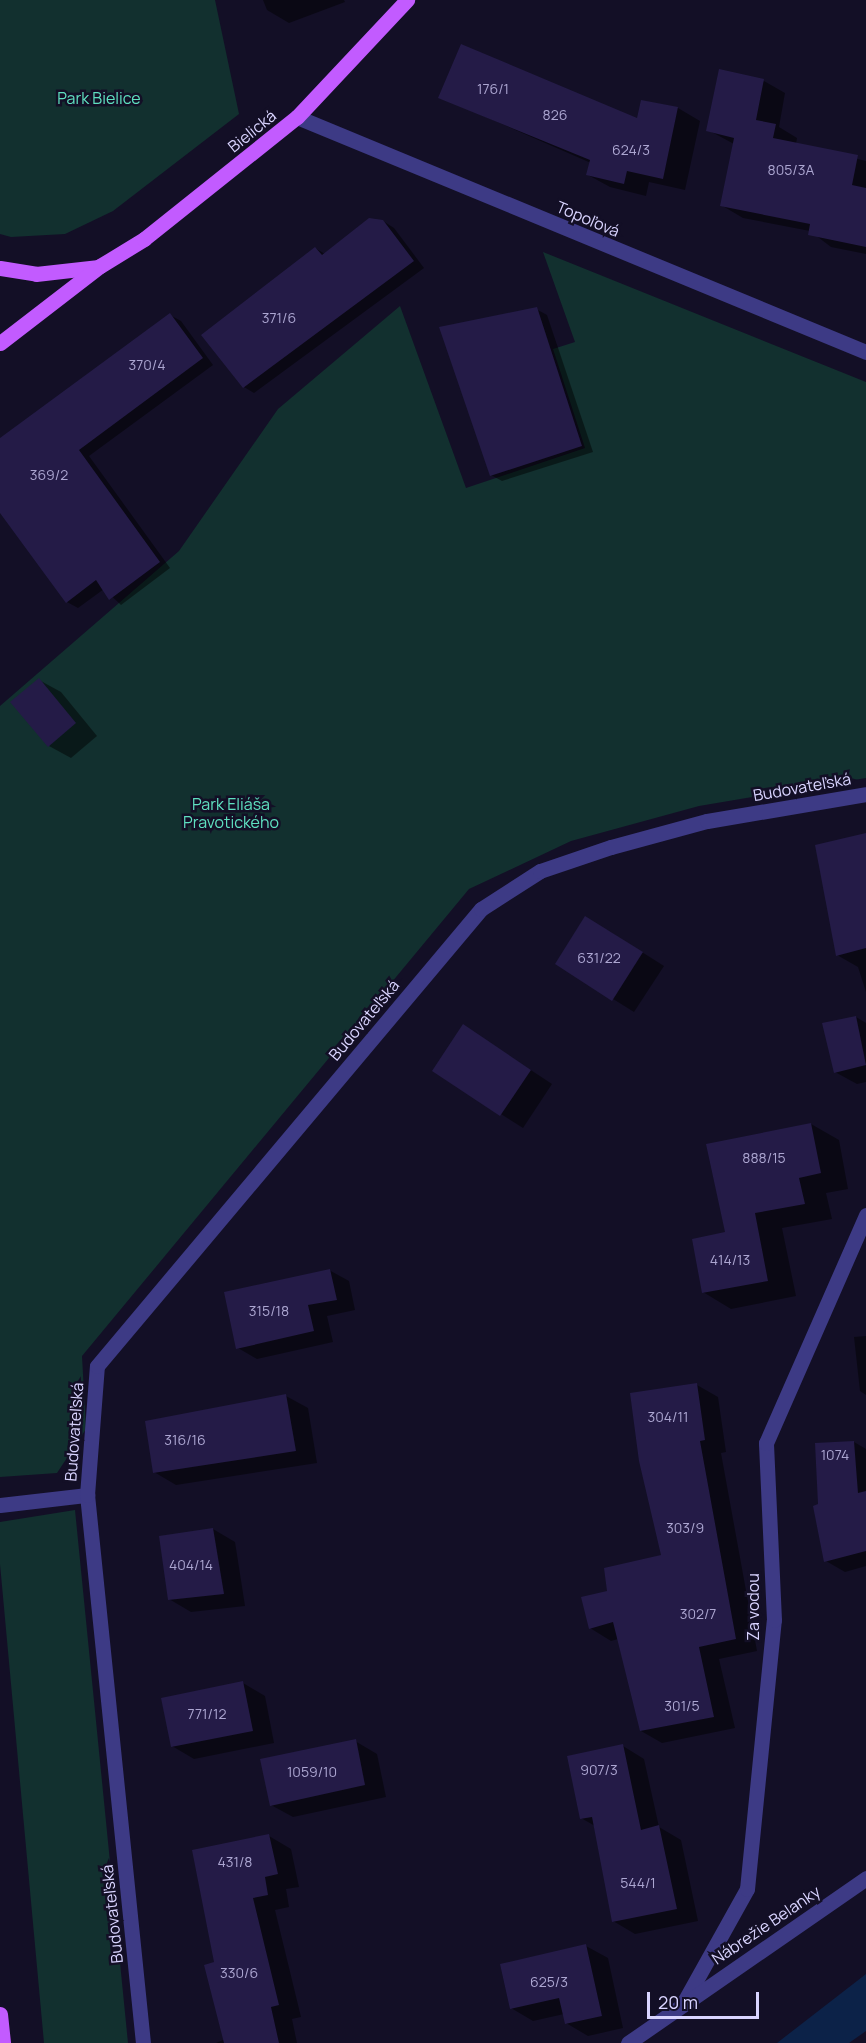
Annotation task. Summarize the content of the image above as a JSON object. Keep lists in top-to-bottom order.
{
  "streets": {
    "main road": ["Bielická"],
    "street": [
      "Topoľová",
      "Budovateľská",
      "Za vodou",
      "Nábrežie Belanky"
    ]
  },
  "crossings": [
    ["Bielická", "Topoľová"],
    ["Za vodou", "Nábrežie Belanky"]
  ],
  "parks": ["Park Bielice", "Park Eliáša Pravotického"],
  "house_numbers": [
    "176/1",
    "826",
    "624/3",
    "805/3A",
    "371/6",
    "370/4",
    "369/2",
    "631/22",
    "888/15",
    "414/13",
    "315/18",
    "304/11",
    "316/16",
    "1074",
    "303/9",
    "404/14",
    "302/7",
    "301/5",
    "771/12",
    "907/3",
    "1059/10",
    "431/8",
    "544/1",
    "330/6",
    "625/3"
  ],
  "scale_bar": "20 m"
}
